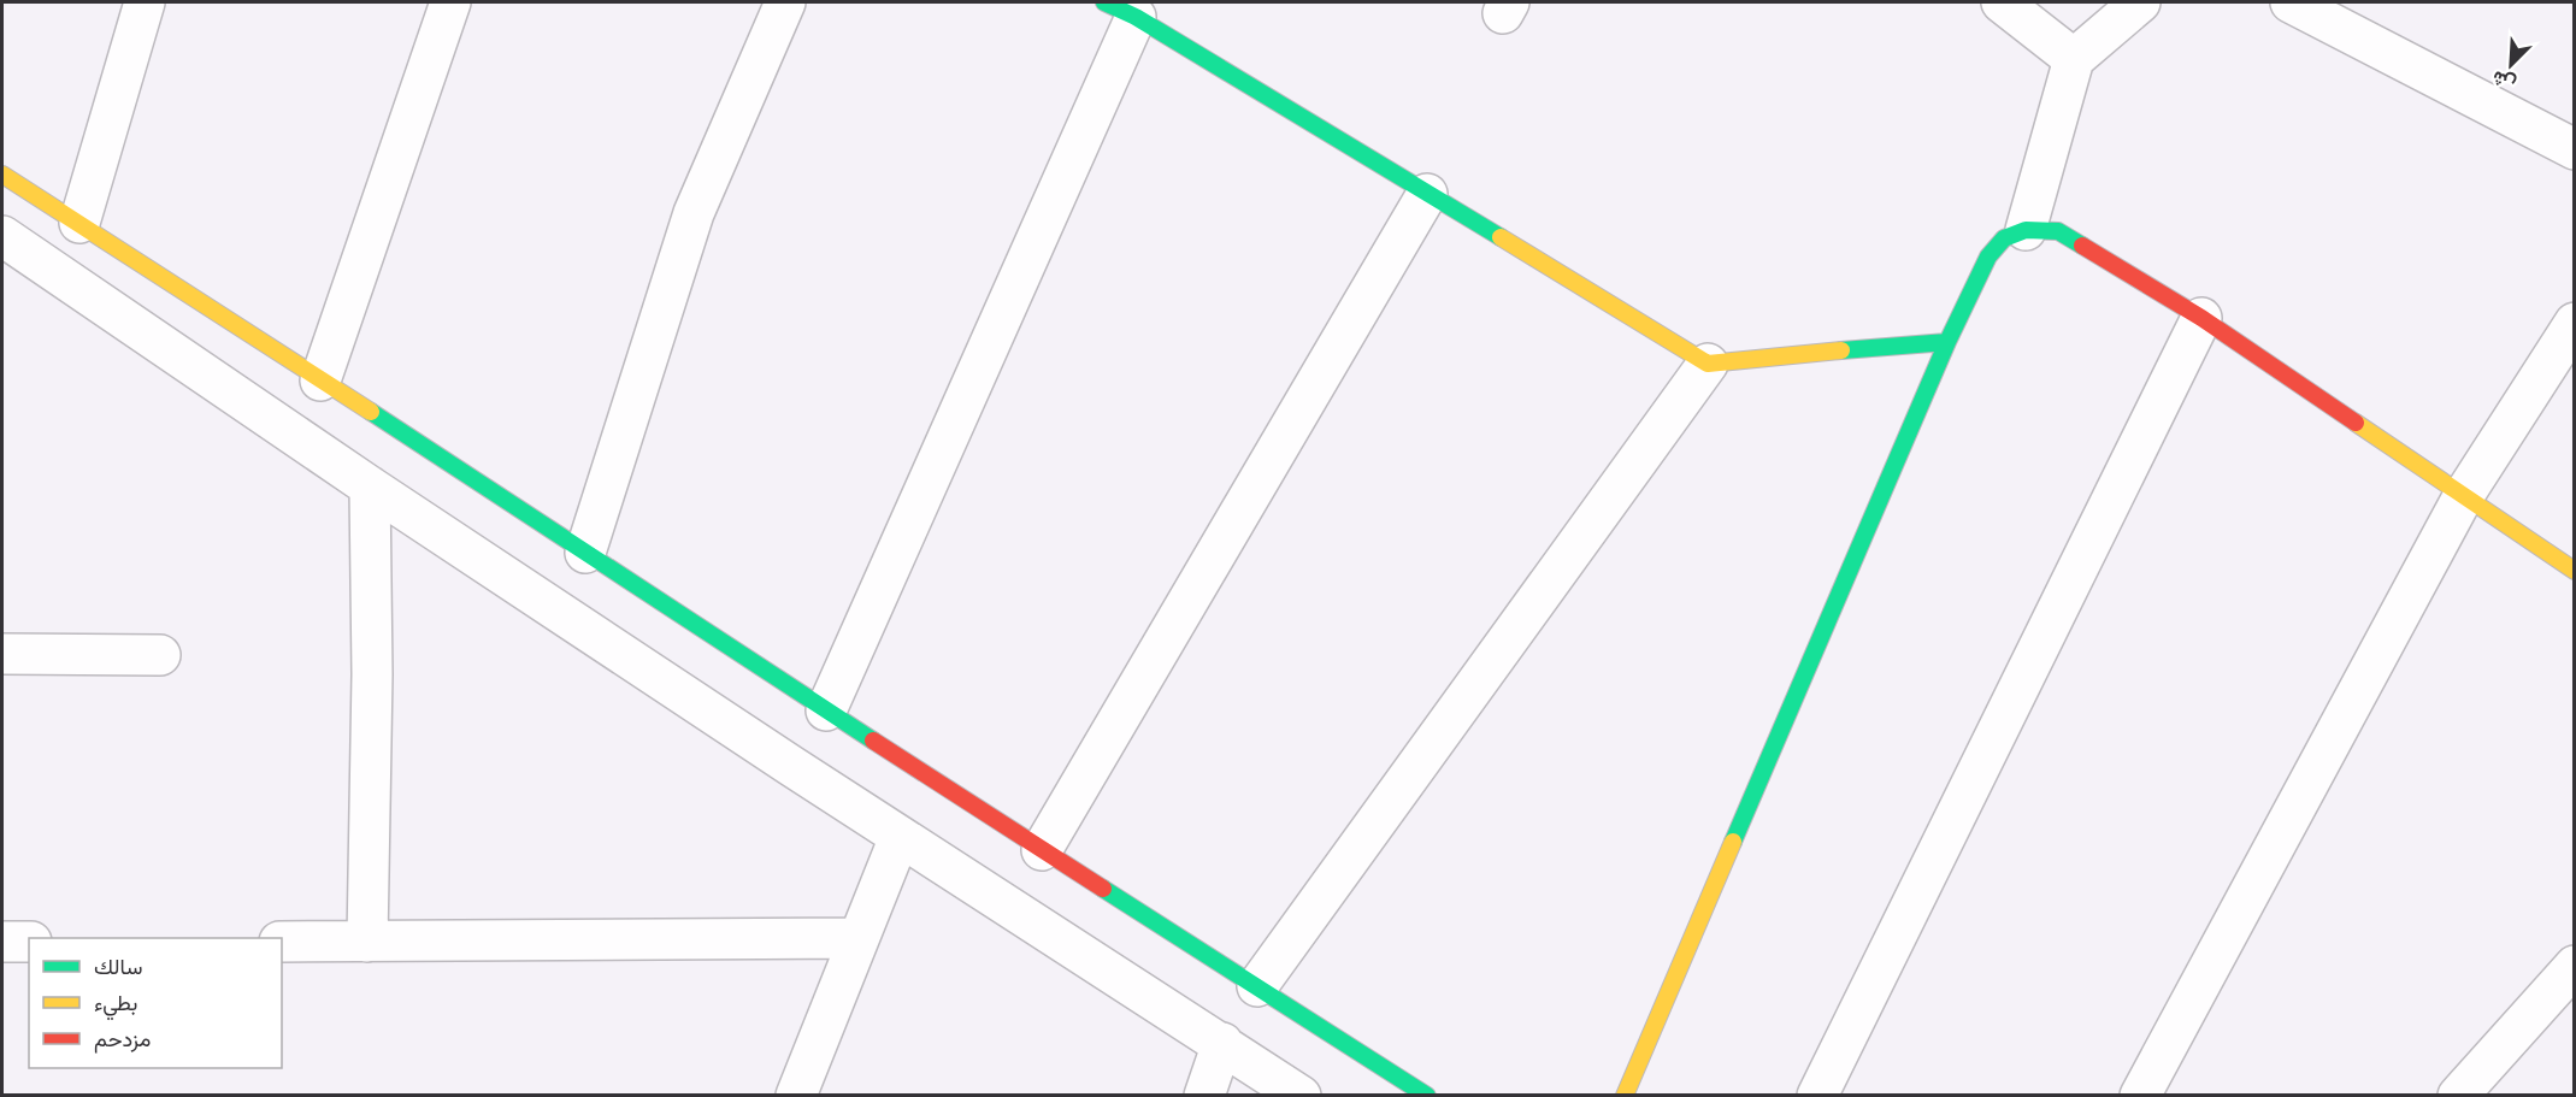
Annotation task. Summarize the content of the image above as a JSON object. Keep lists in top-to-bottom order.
{
  "legend": ["سالك", "بطيء", "مزدحم"],
  "north": "bottom left"
}
